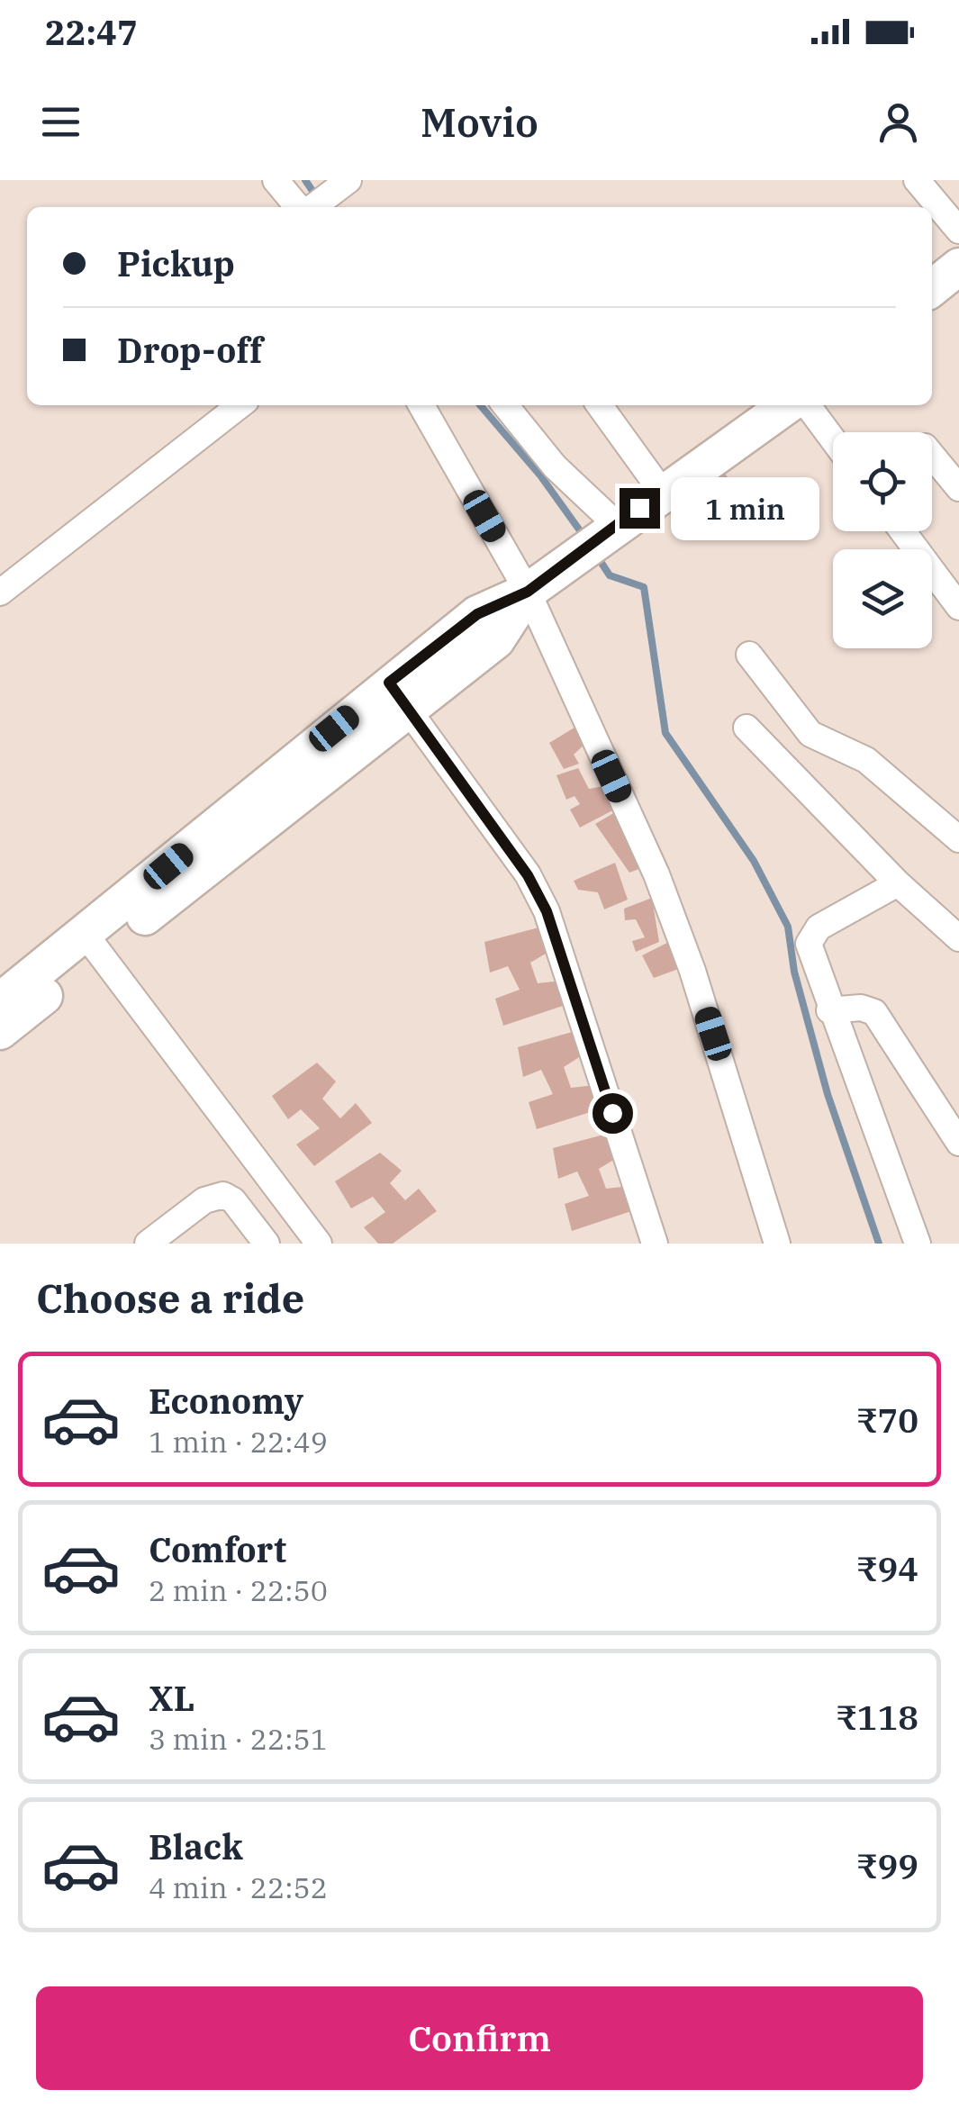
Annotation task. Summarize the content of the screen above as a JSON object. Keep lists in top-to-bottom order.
{
  "page": {
    "status": "22:47",
    "header": "Movio",
    "banner": ["Pickup", "Drop-off"],
    "bubble": "1 min",
    "heading": "Choose a ride",
    "list": [
      {
        "name": "Economy",
        "note": "1 min · 22:49",
        "value": "₹70"
      },
      {
        "name": "Comfort",
        "note": "2 min · 22:50",
        "value": "₹94"
      },
      {
        "name": "XL",
        "note": "3 min · 22:51",
        "value": "₹118"
      },
      {
        "name": "Black",
        "note": "4 min · 22:52",
        "value": "₹99"
      }
    ],
    "buttons": "Confirm"
  }
}
